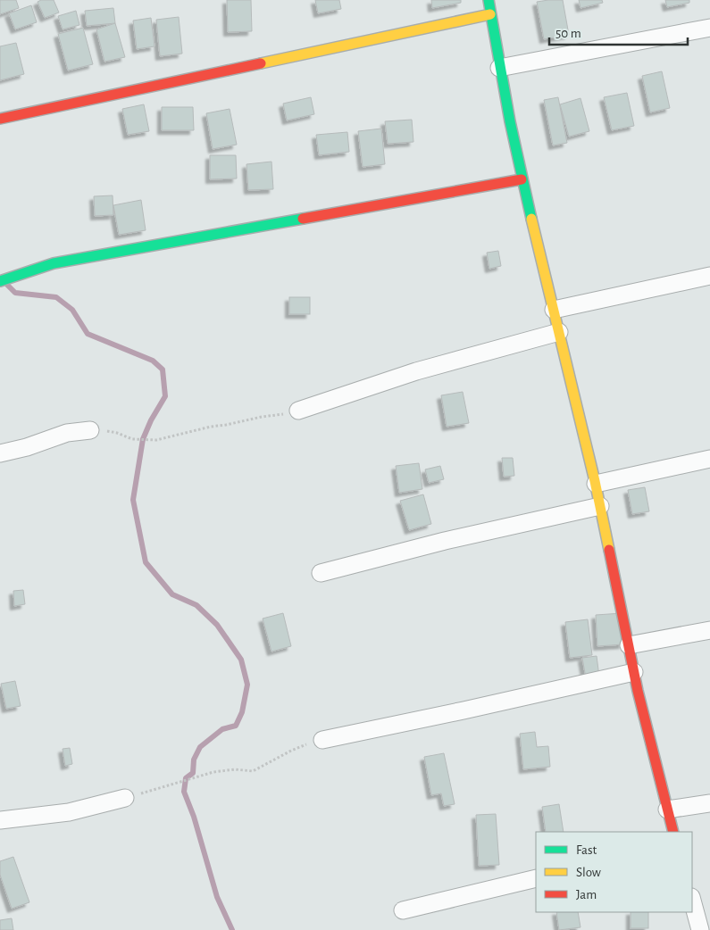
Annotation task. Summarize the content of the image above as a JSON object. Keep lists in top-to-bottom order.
{
  "legend": ["Fast", "Slow", "Jam"],
  "scale_bar": "50 m"
}
